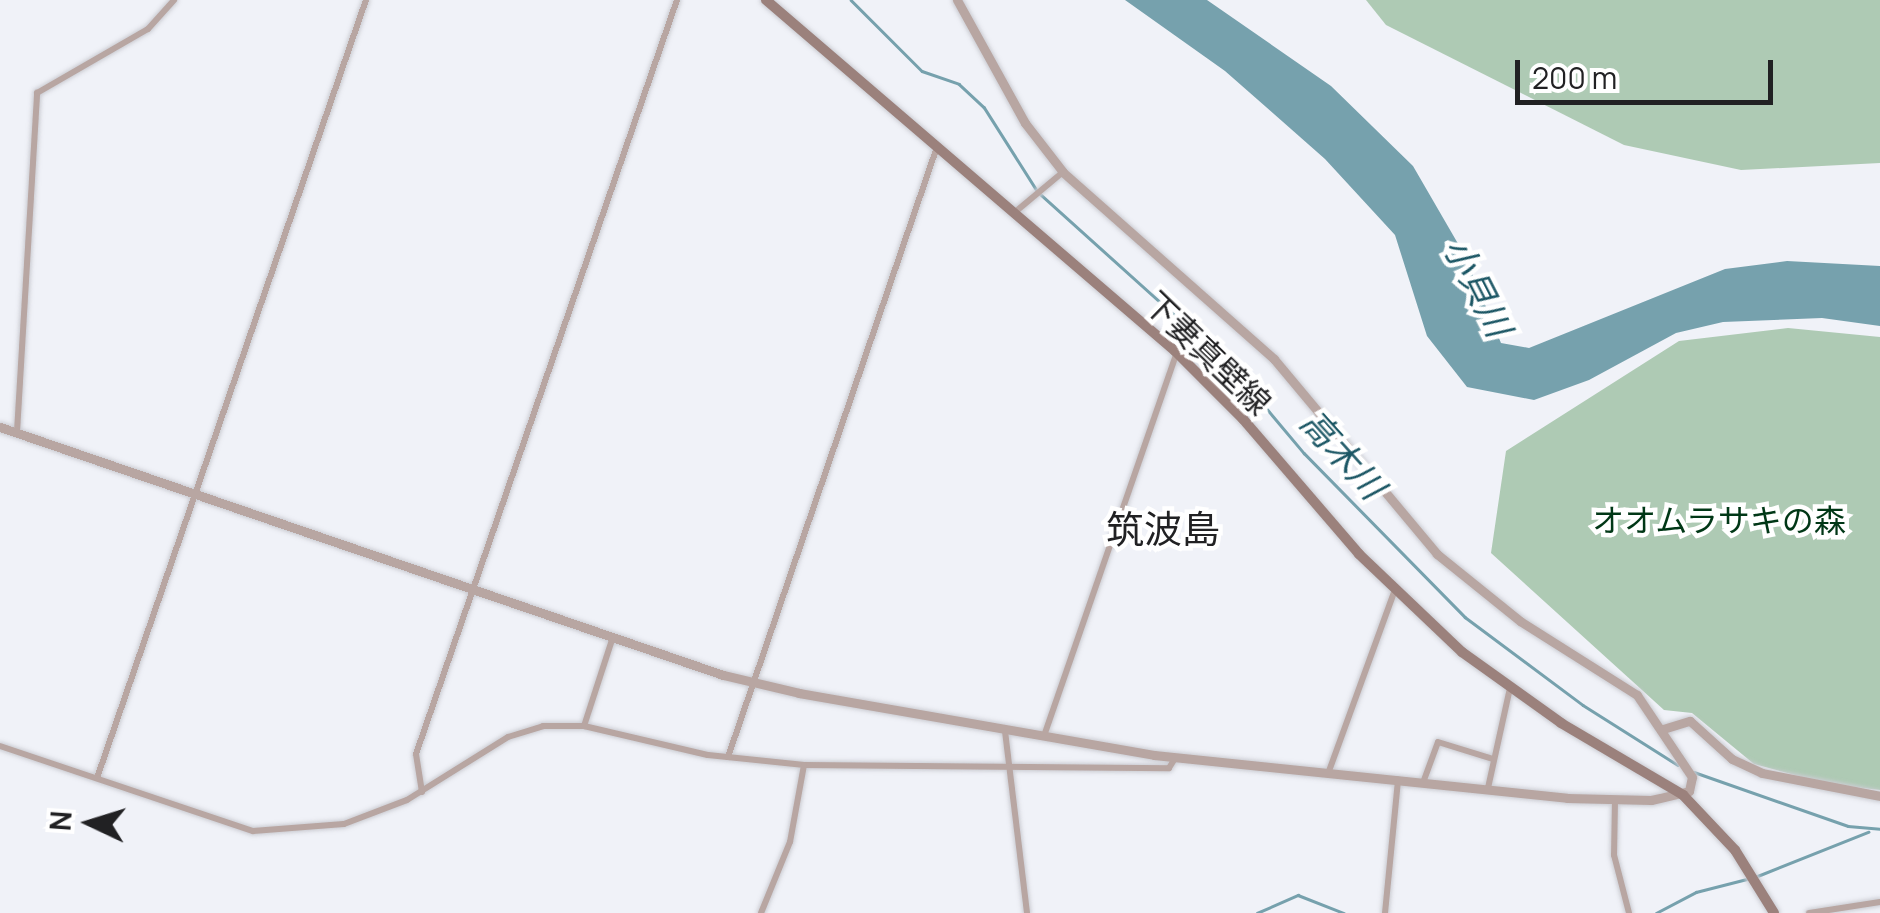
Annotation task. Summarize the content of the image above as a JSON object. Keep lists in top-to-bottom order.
{
  "streets": {
    "main road": ["下妻真壁線"]
  },
  "districts": ["筑波島"],
  "water": ["小貝川", "高木川"],
  "parks": ["オオムラサキの森"],
  "scale_bar": "200 m",
  "north": "left"
}
